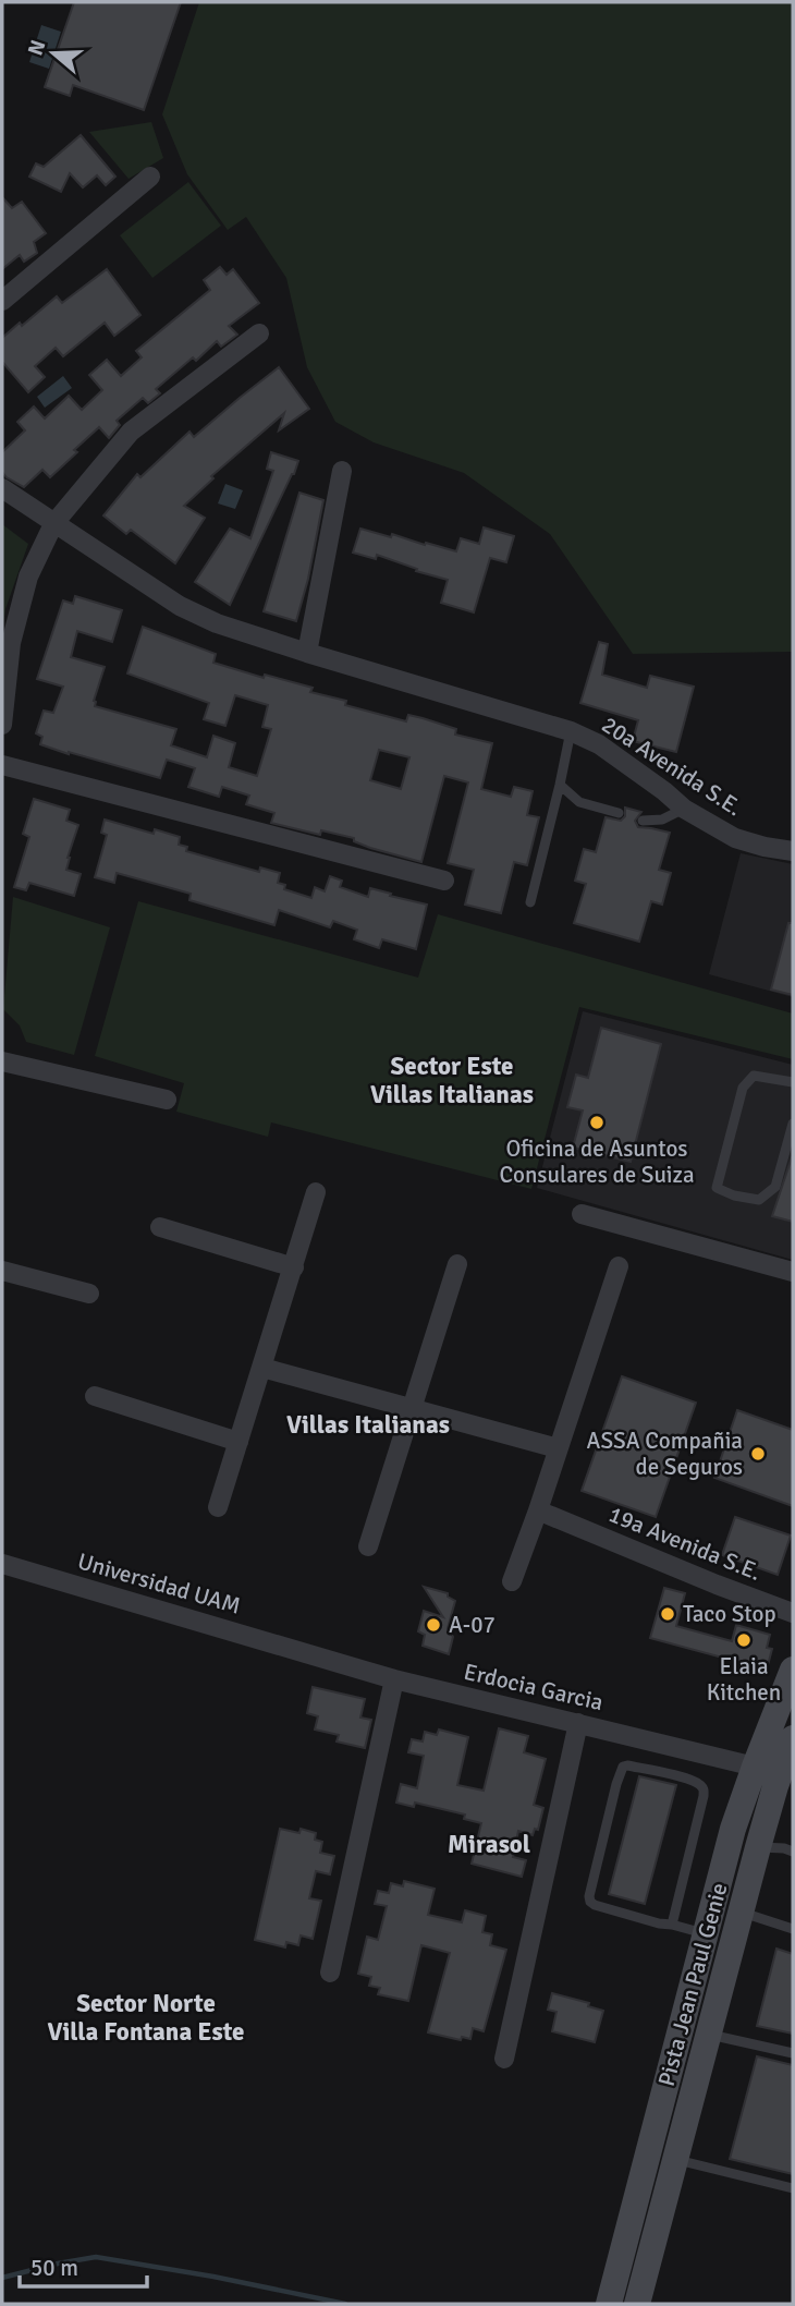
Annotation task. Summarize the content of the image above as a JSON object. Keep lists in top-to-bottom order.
{
  "streets": {
    "main road": ["Pista Jean Paul Genie"],
    "street": [
      "20a Avenida S.E.",
      "19a Avenida S.E.",
      "Universidad UAM",
      "Erdocia Garcia"
    ]
  },
  "crossings": [
    ["Universidad UAM", "Erdocia Garcia"],
    ["Erdocia Garcia", "Pista Jean Paul Genie"]
  ],
  "districts": [
    "Sector Este Villas Italianas",
    "Villas Italianas",
    "Mirasol",
    "Sector Norte Villa Fontana Este"
  ],
  "places": [
    "Oficina de Asuntos Consulares de Suiza",
    "ASSA Compañia de Seguros",
    "Taco Stop",
    "A-07",
    "Elaia Kitchen"
  ],
  "scale_bar": "50 m",
  "north": "left"
}
